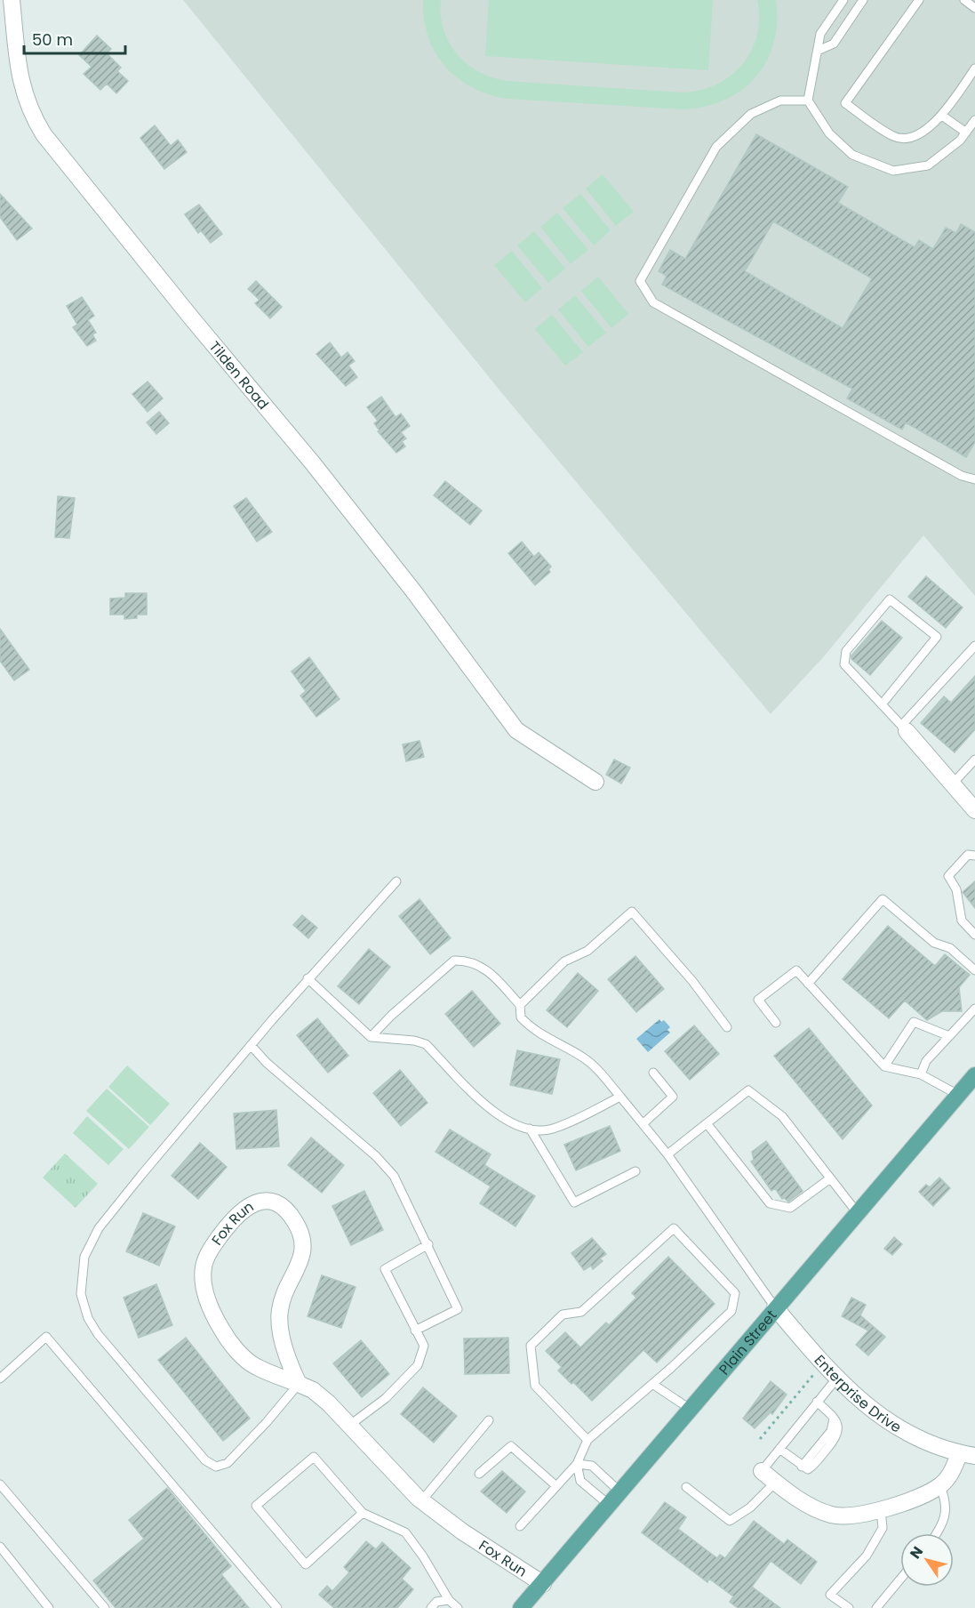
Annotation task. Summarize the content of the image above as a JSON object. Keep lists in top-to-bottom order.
{
  "streets": {
    "main road": ["Plain Street"],
    "street": ["Tilden Road", "Fox Run", "Enterprise Drive"]
  },
  "crossings": [
    ["Fox Run", "Plain Street"],
    ["Plain Street", "Enterprise Drive"]
  ],
  "scale_bar": "50 m",
  "north": "top left"
}
